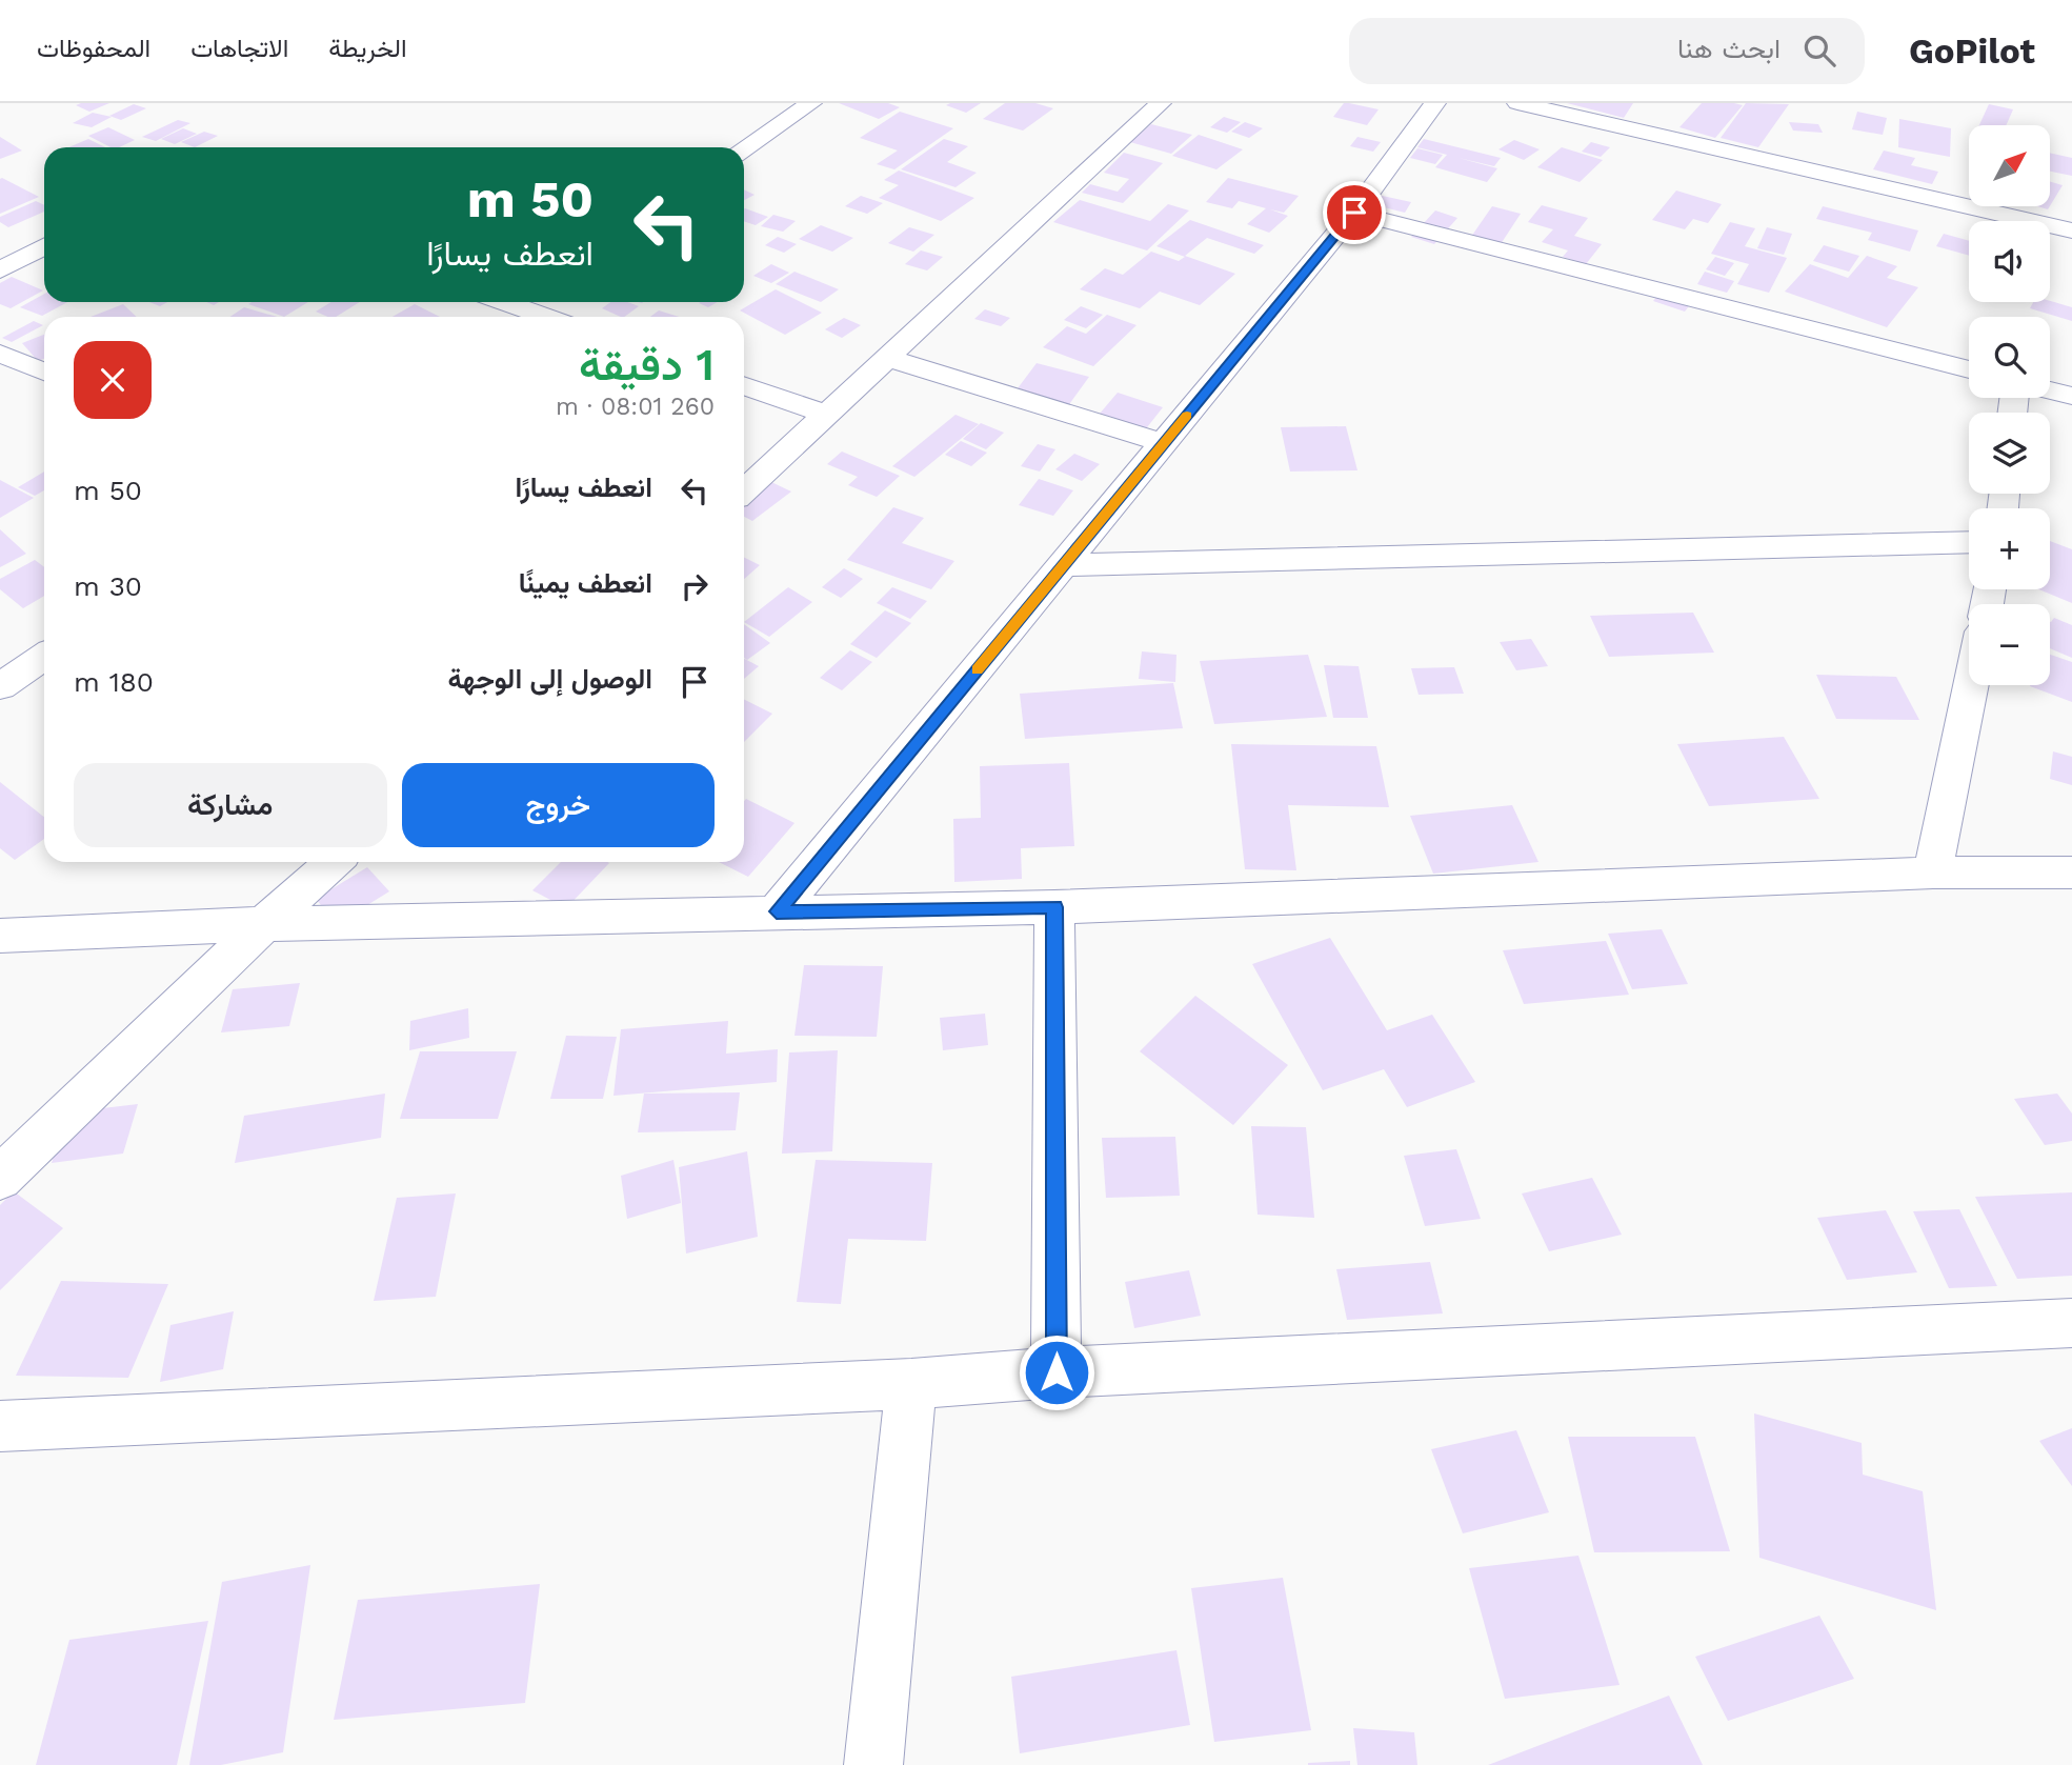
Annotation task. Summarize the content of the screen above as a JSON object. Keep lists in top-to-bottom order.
{
  "north": "top right",
  "page": {
    "header": "GoPilot",
    "search": "ابحث هنا",
    "nav": ["الخريطة", "الاتجاهات", "المحفوظات"],
    "map_buttons": ["+", "−"],
    "turn": ["50 m", "انعطف يسارًا"],
    "heading": ["1 دقيقة", "260 m · 08:01"],
    "list": [
      {
        "name": "انعطف يسارًا",
        "value": "50 m"
      },
      {
        "name": "انعطف يمينًا",
        "value": "30 m"
      },
      {
        "name": "الوصول إلى الوجهة",
        "value": "180 m"
      }
    ],
    "buttons": ["خروج", "مشاركة"]
  }
}
